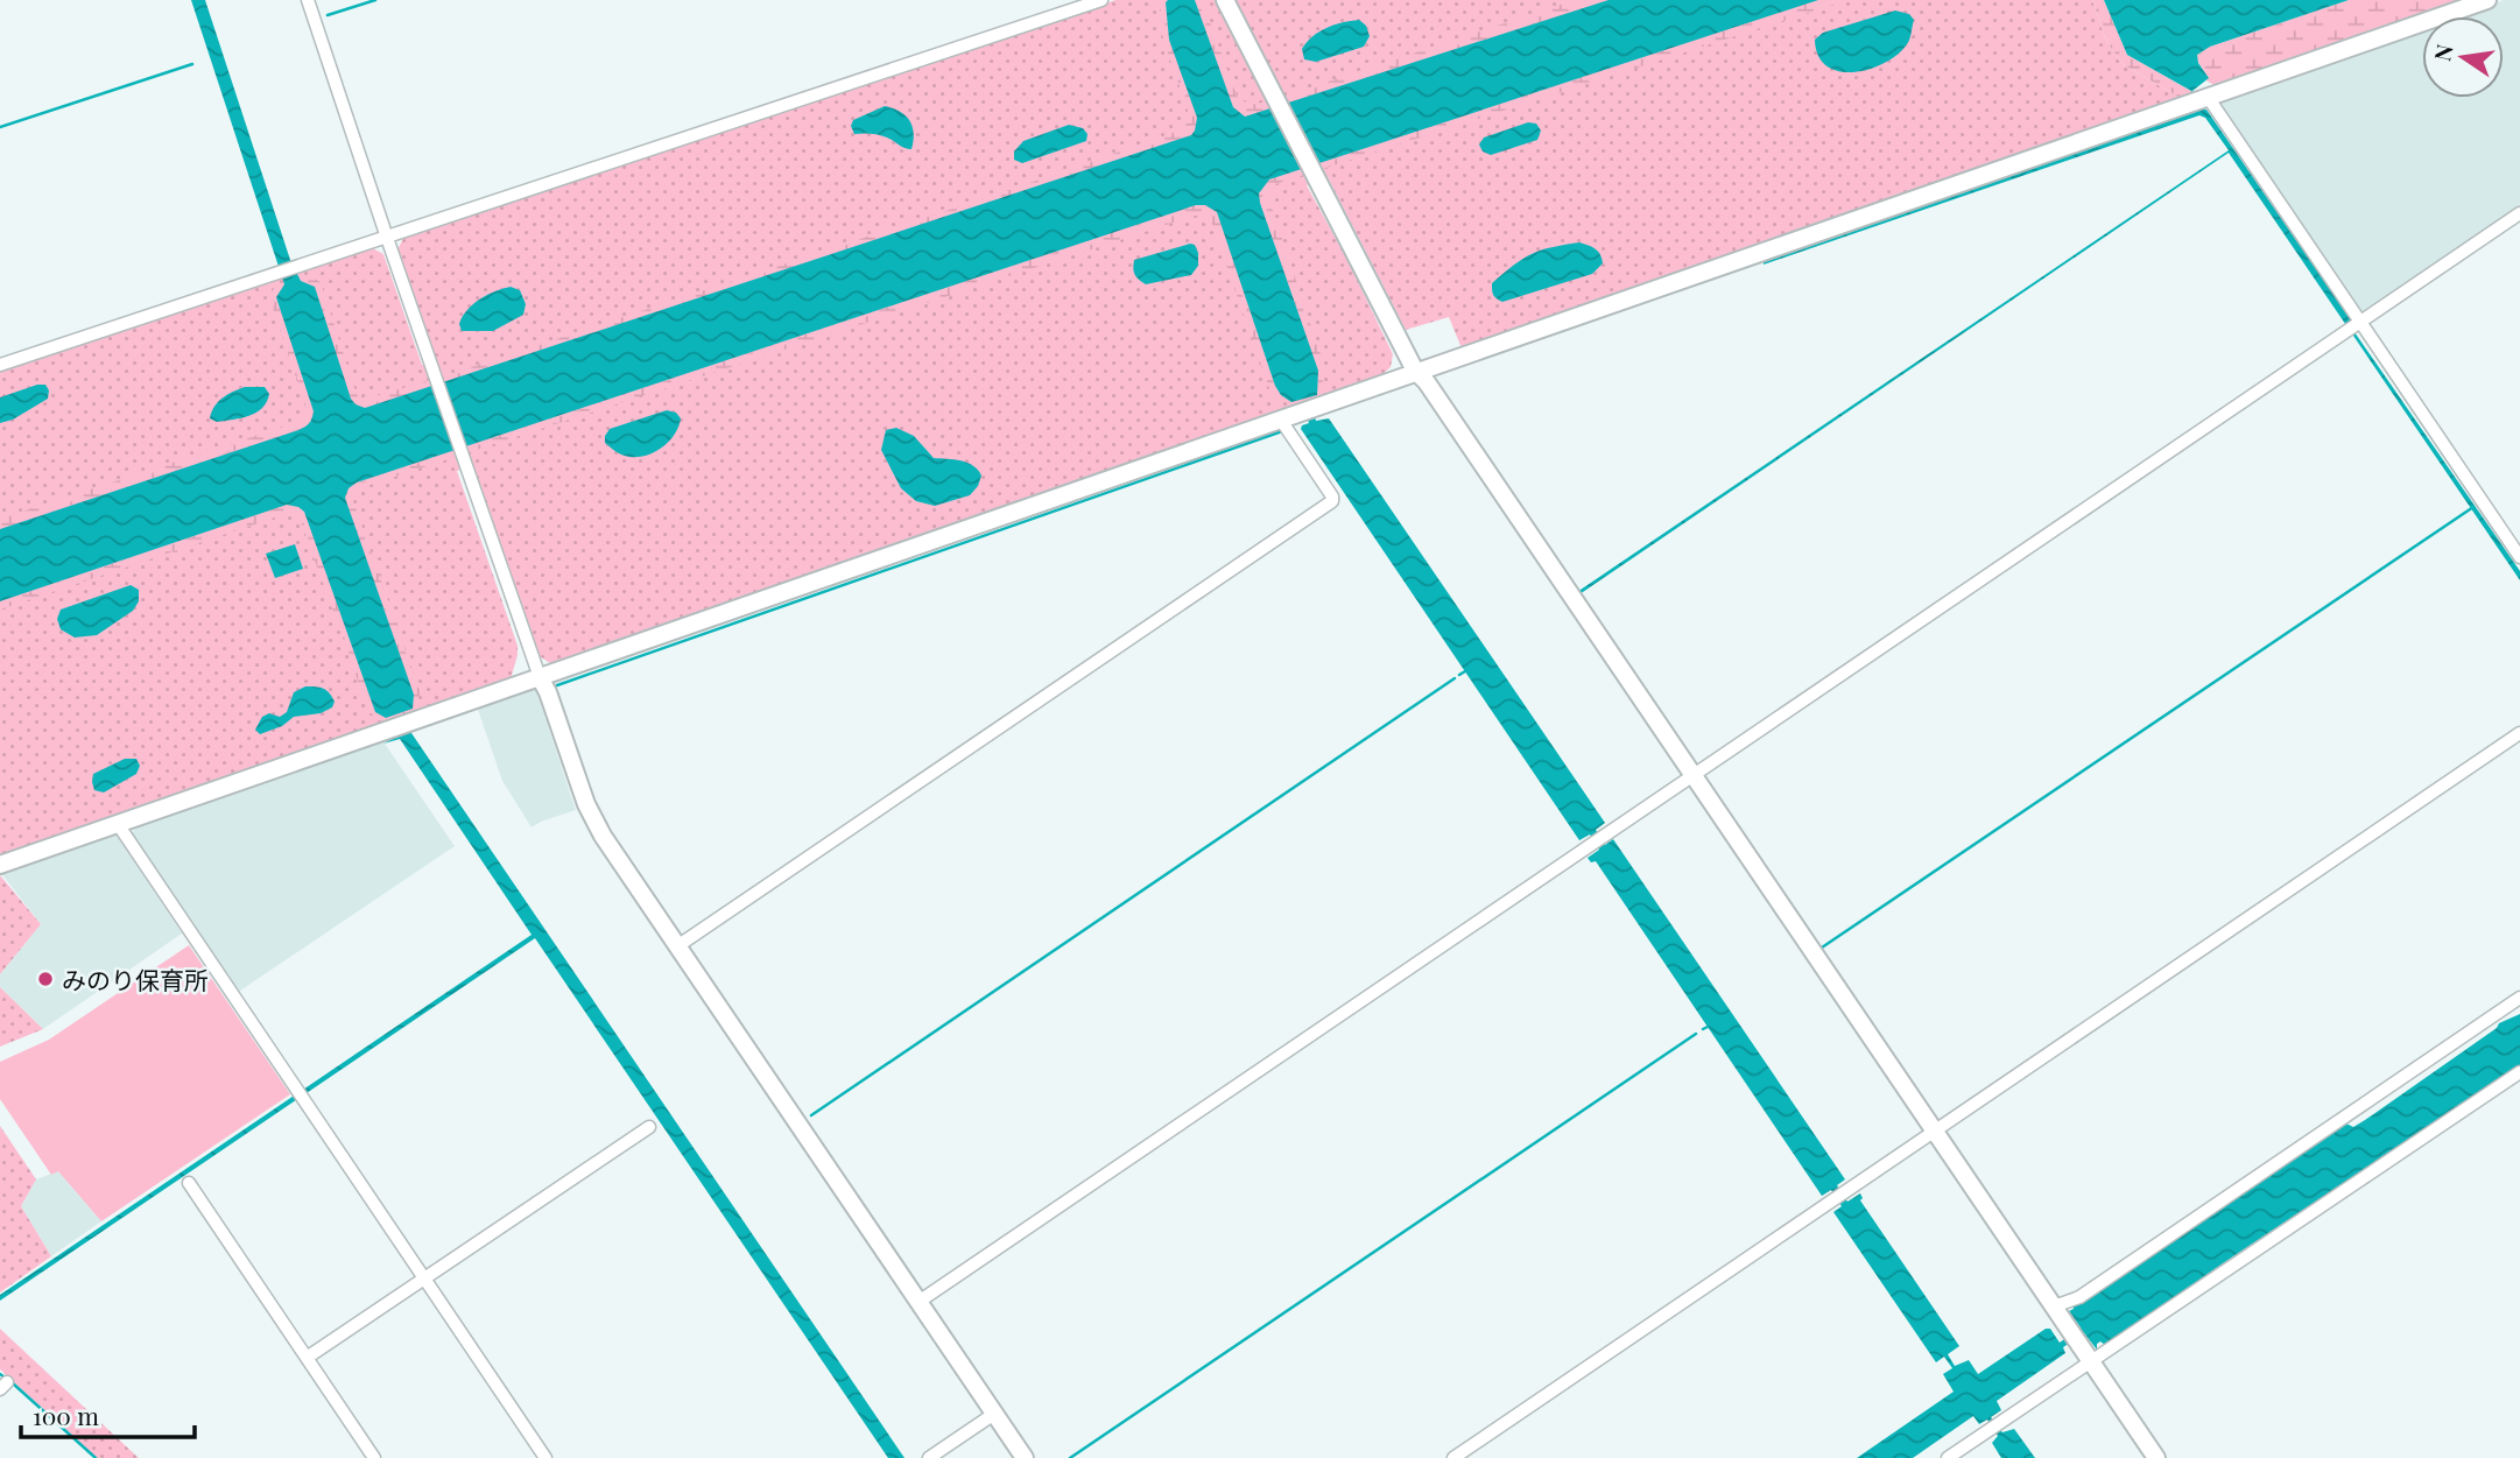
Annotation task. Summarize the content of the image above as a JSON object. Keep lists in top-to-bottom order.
{
  "places": ["みのり保育所"],
  "scale_bar": "100 m",
  "north": "left"
}
